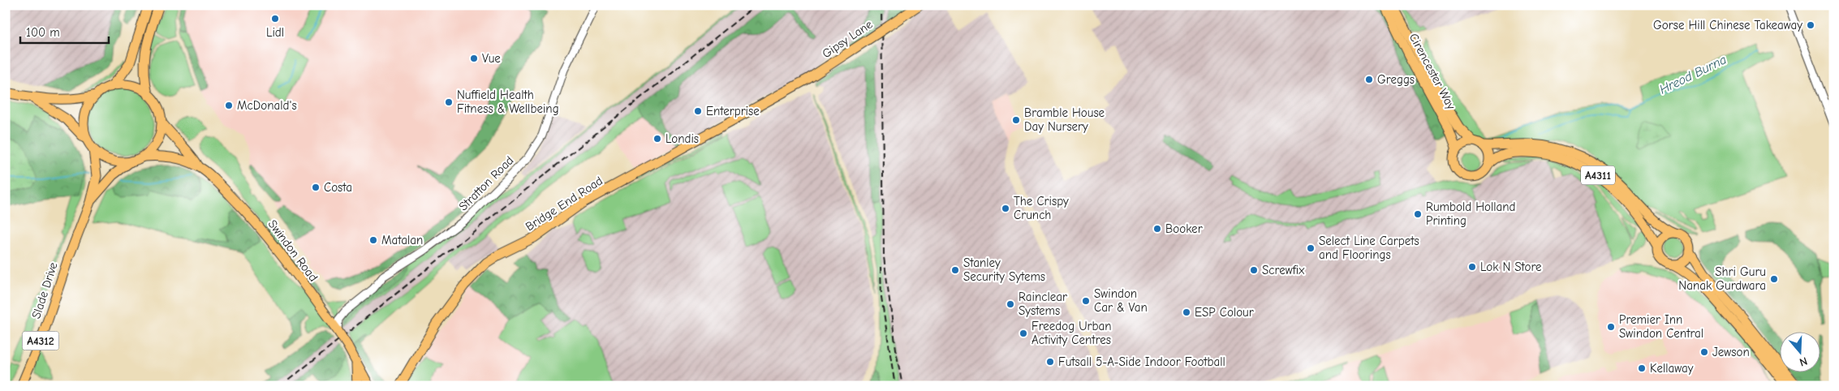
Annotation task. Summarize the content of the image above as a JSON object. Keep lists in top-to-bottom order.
{
  "streets": {
    "main road": [
      "Gipsy Lane",
      "Cirencester Way",
      "A4311",
      "Bridge End Road",
      "Swindon Road",
      "Slade Drive",
      "A4312"
    ],
    "street": ["Stratton Road"]
  },
  "crossings": [
    ["Gipsy Lane", "Bridge End Road"],
    ["Cirencester Way", "A4311"],
    ["Stratton Road", "Swindon Road"],
    ["Swindon Road", "Slade Drive"],
    ["Swindon Road", "A4312"],
    ["Slade Drive", "A4312"]
  ],
  "water": ["Hreod Burna"],
  "places": [
    "Lidl",
    "Gorse Hill Chinese Takeaway",
    "Vue",
    "Greggs",
    "Nuffield Health Fitness & Wellbeing",
    "McDonald's",
    "Enterprise",
    "Bramble House Day Nursery",
    "Londis",
    "Costa",
    "The Crispy Crunch",
    "Rumbold Holland Printing",
    "Booker",
    "Matalan",
    "Select Line Carpets and Floorings",
    "Lok N Store",
    "Stanley Security Sytems",
    "Screwfix",
    "Shri Guru Nanak Gurdwara",
    "Swindon Car & Van",
    "Rainclear Systems",
    "ESP Colour",
    "Premier Inn Swindon Central",
    "Freedog Urban Activity Centres",
    "Jewson",
    "Futsall 5-A-Side Indoor Football",
    "Kellaway"
  ],
  "scale_bar": "100 m",
  "north": "bottom"
}
